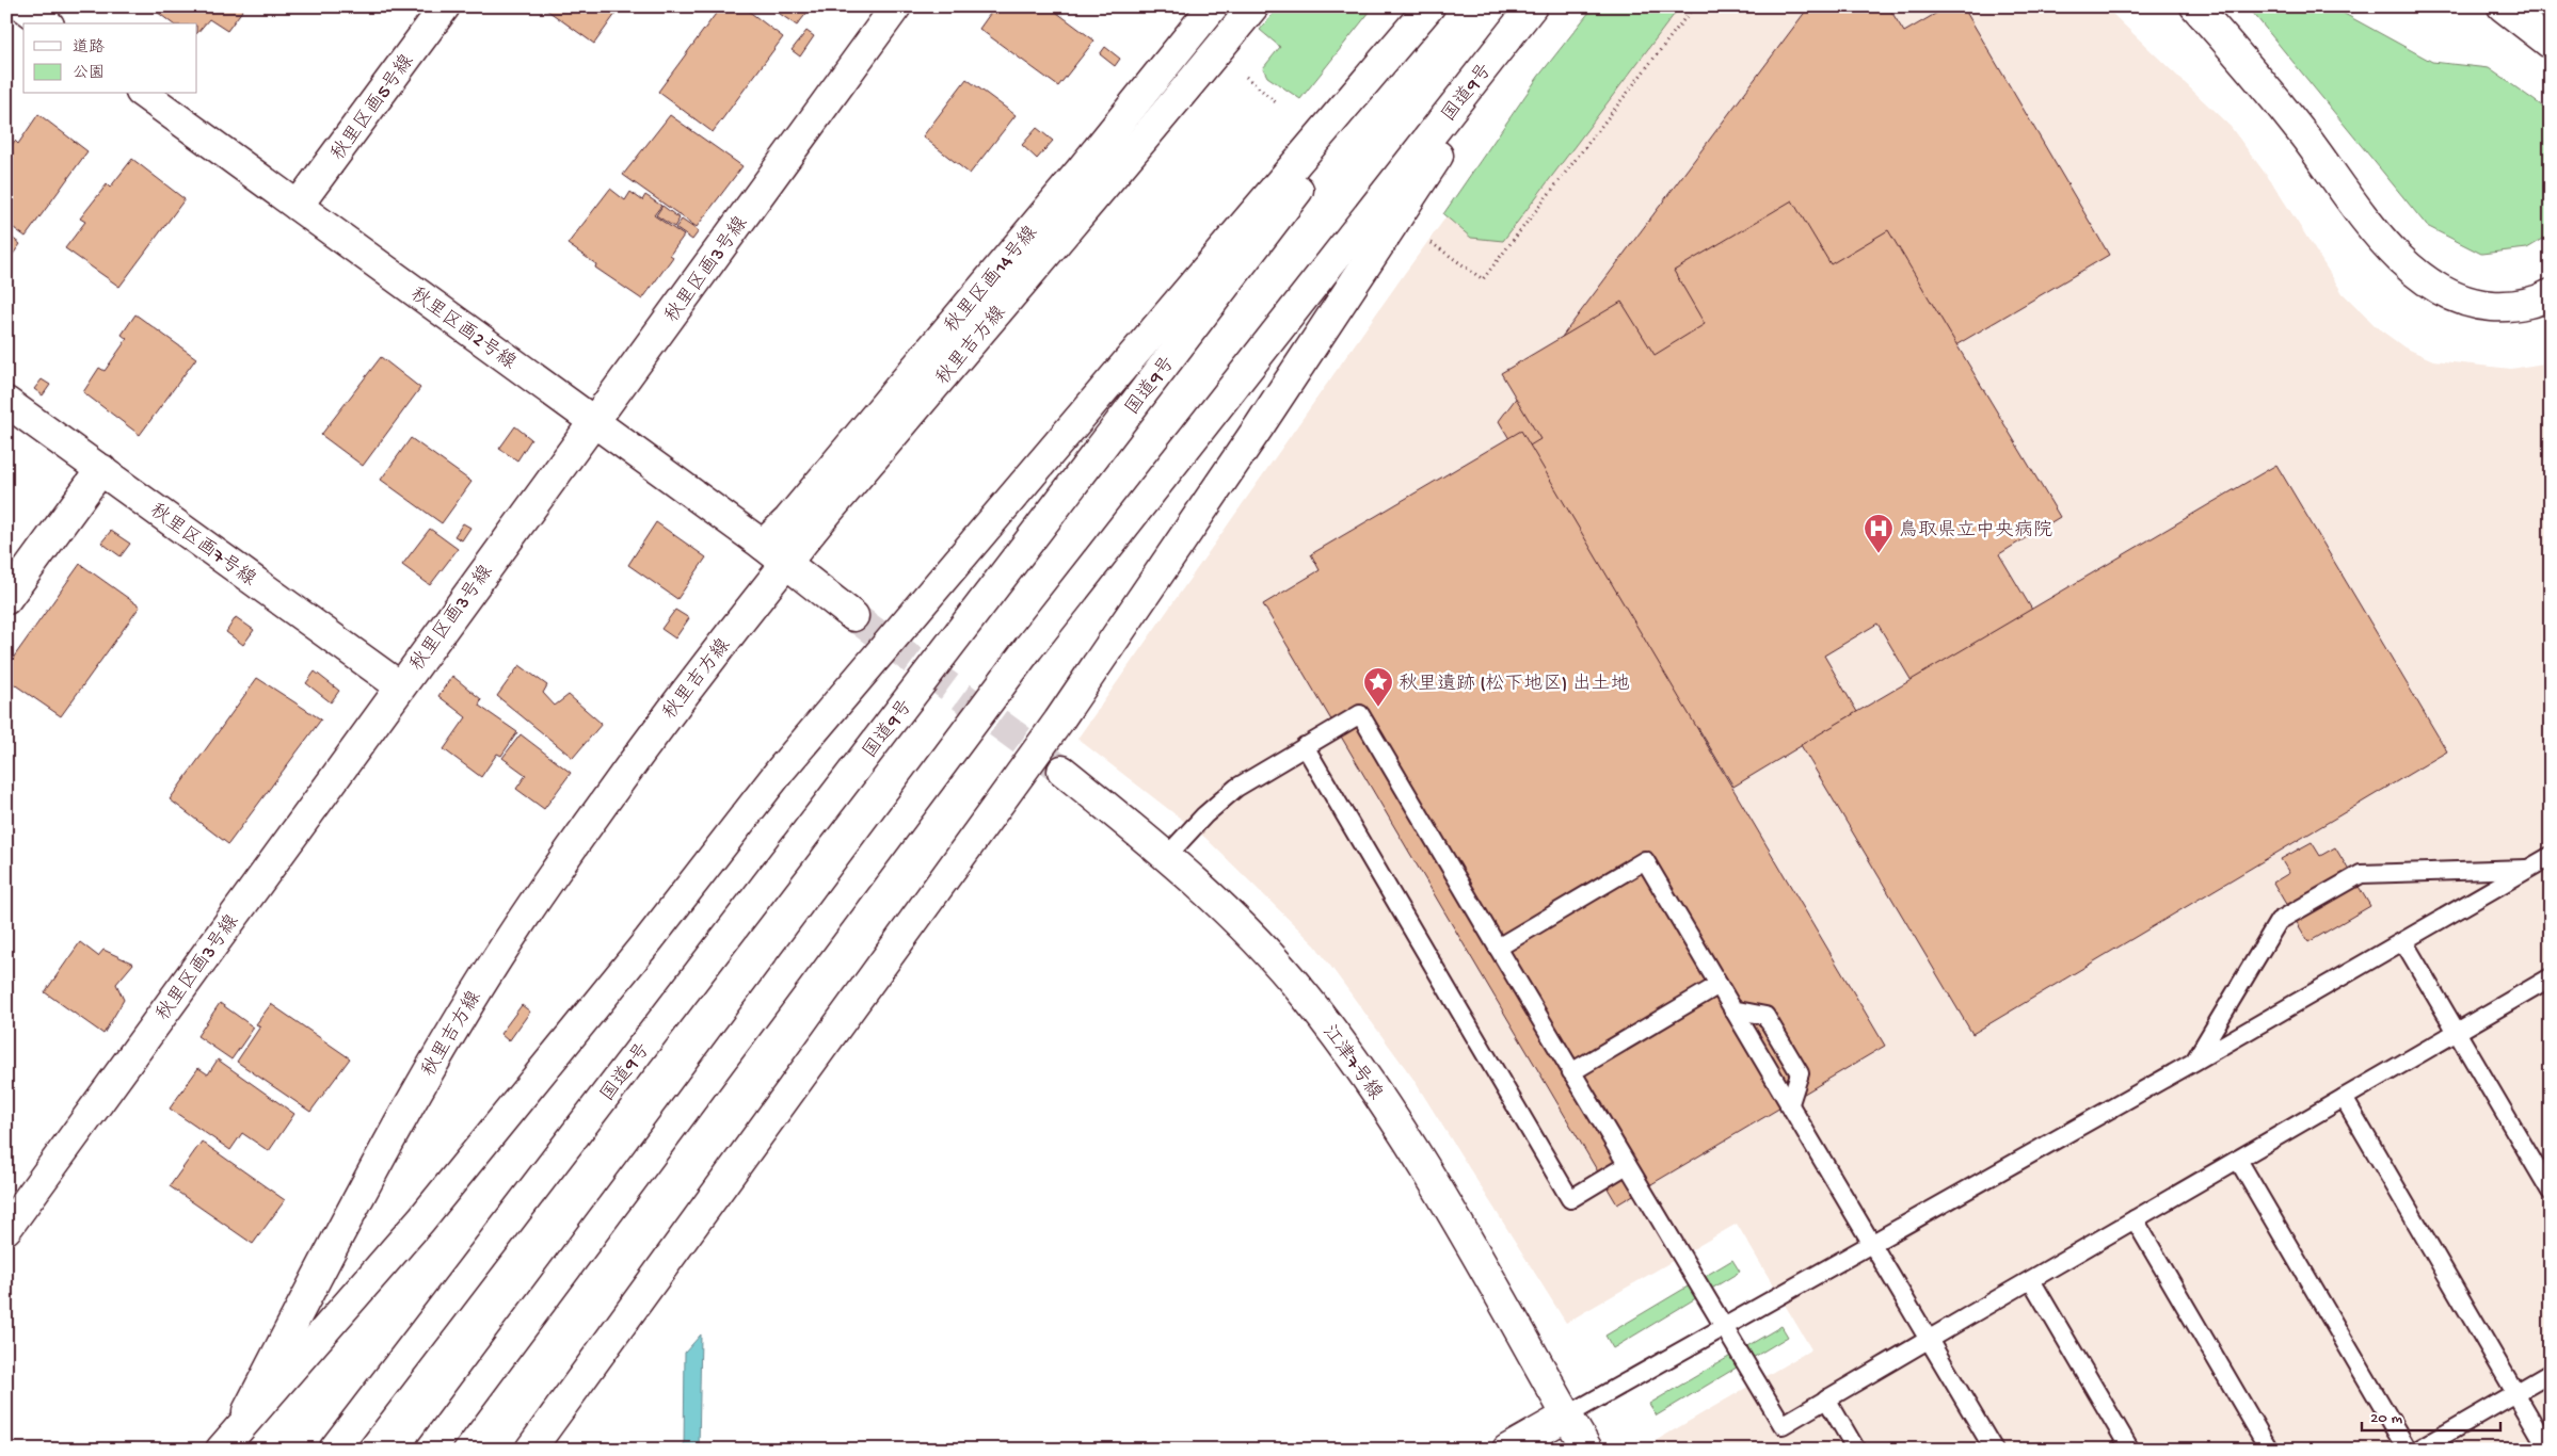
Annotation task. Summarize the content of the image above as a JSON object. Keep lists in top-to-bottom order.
{
  "streets": {
    "main road": [
      "国道9号",
      "秋里区画5号線",
      "秋里区画3号線",
      "秋里区画14号線",
      "秋里区画2号線",
      "秋里吉方線",
      "秋里区画7号線",
      "江津7号線"
    ]
  },
  "crossings": [
    ["秋里区画5号線", "秋里区画2号線"],
    ["秋里区画3号線", "秋里区画2号線"],
    ["秋里区画3号線", "秋里区画7号線"],
    ["秋里区画14号線", "秋里区画2号線"],
    ["秋里区画2号線", "秋里吉方線"]
  ],
  "places": {
    "hospital": ["鳥取県立中央病院"],
    "place": ["秋里遺跡 (松下地区) 出土地"]
  },
  "legend": ["道路", "公園"],
  "scale_bar": "20 m"
}
